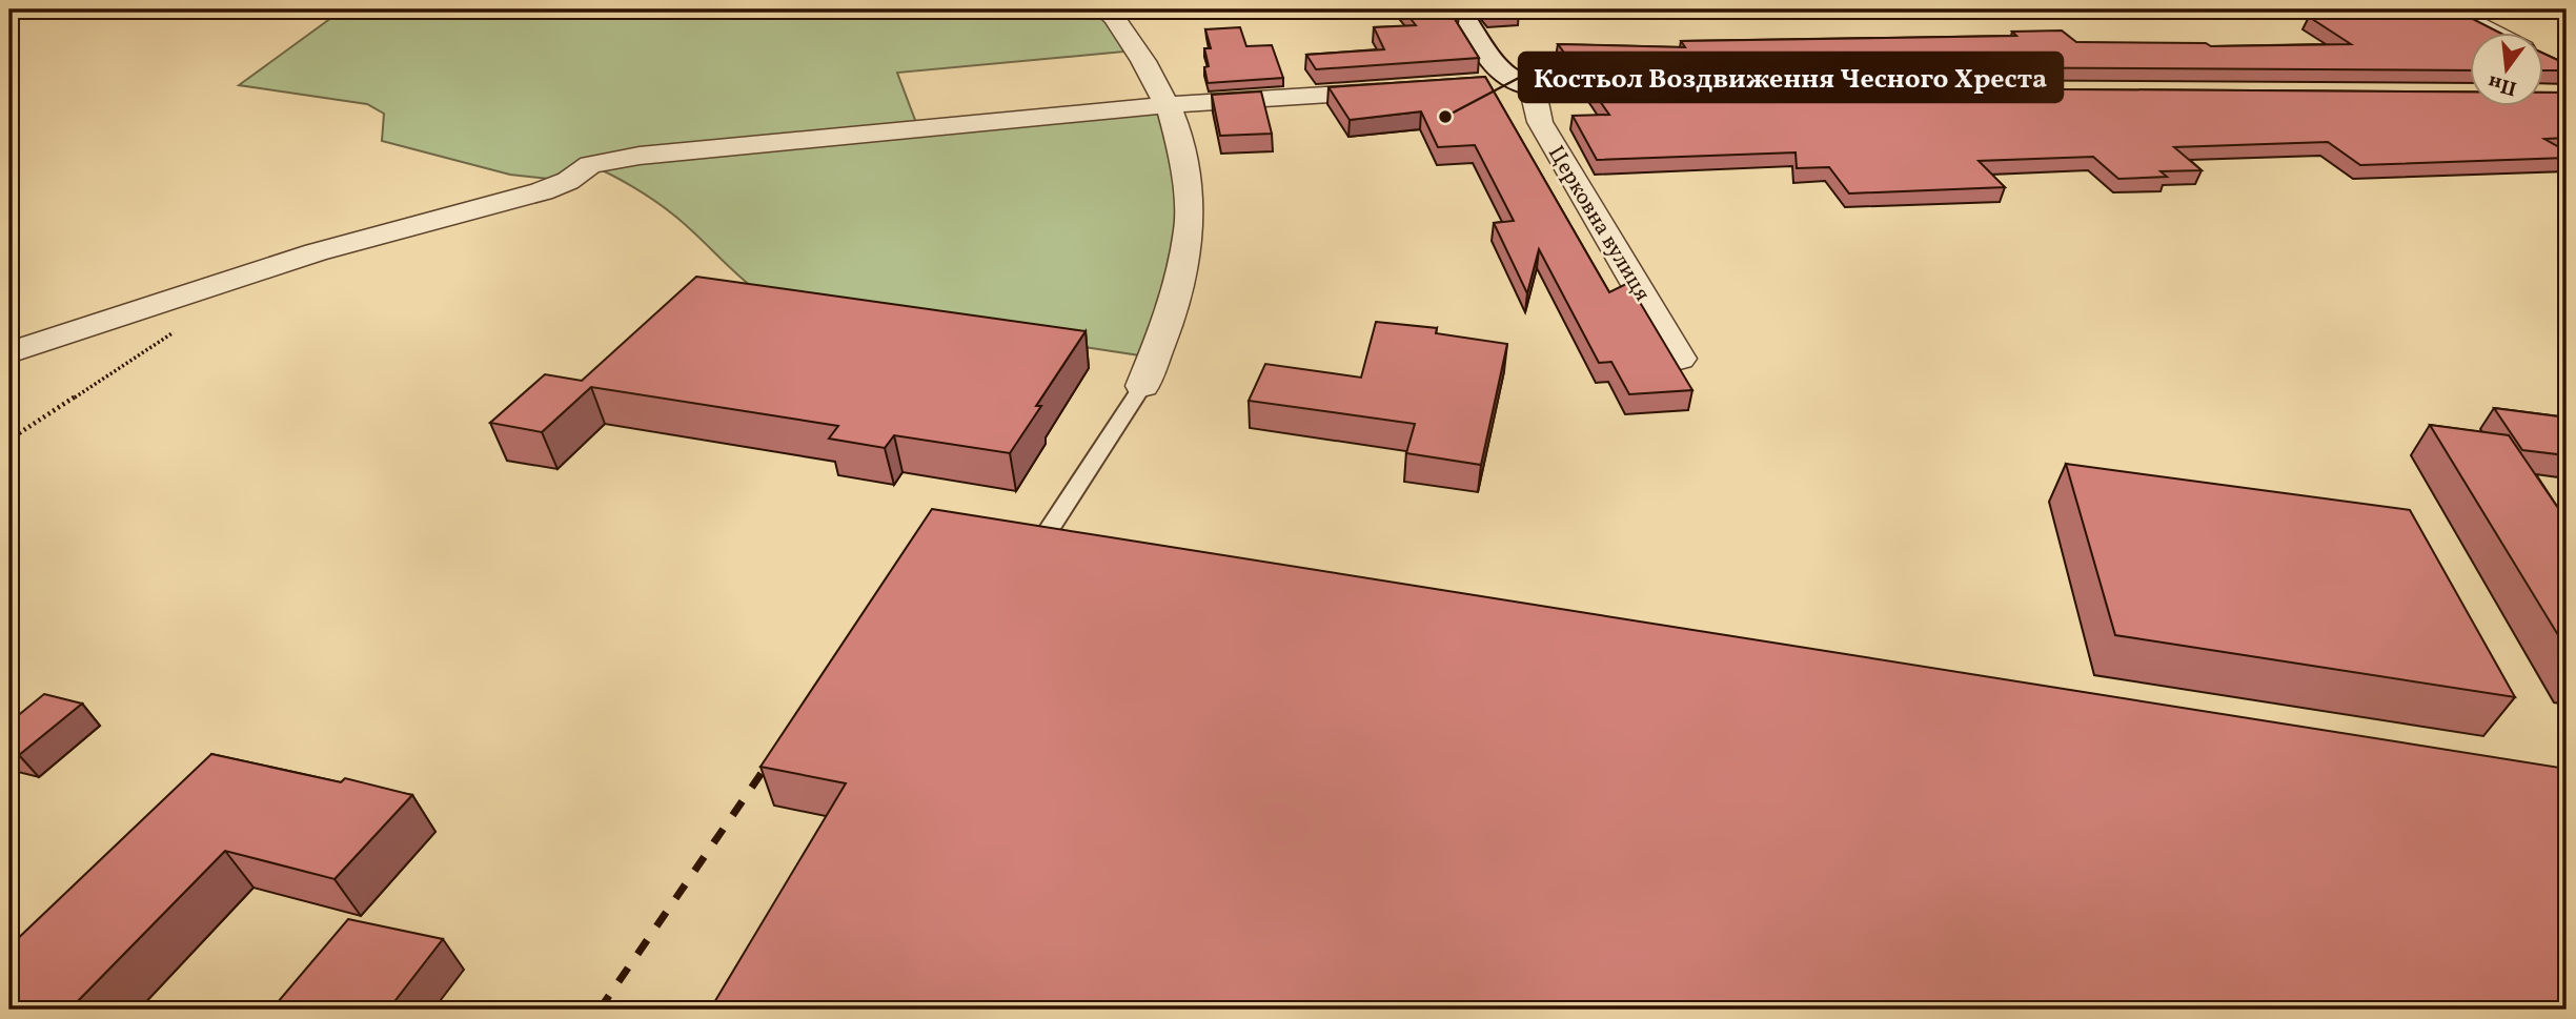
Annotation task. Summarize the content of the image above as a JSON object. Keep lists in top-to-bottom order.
{
  "streets": {
    "street": ["Церковна вулиця"]
  },
  "places": ["Костьол Воздвиження Чесного Хреста"],
  "north": "bottom"
}
